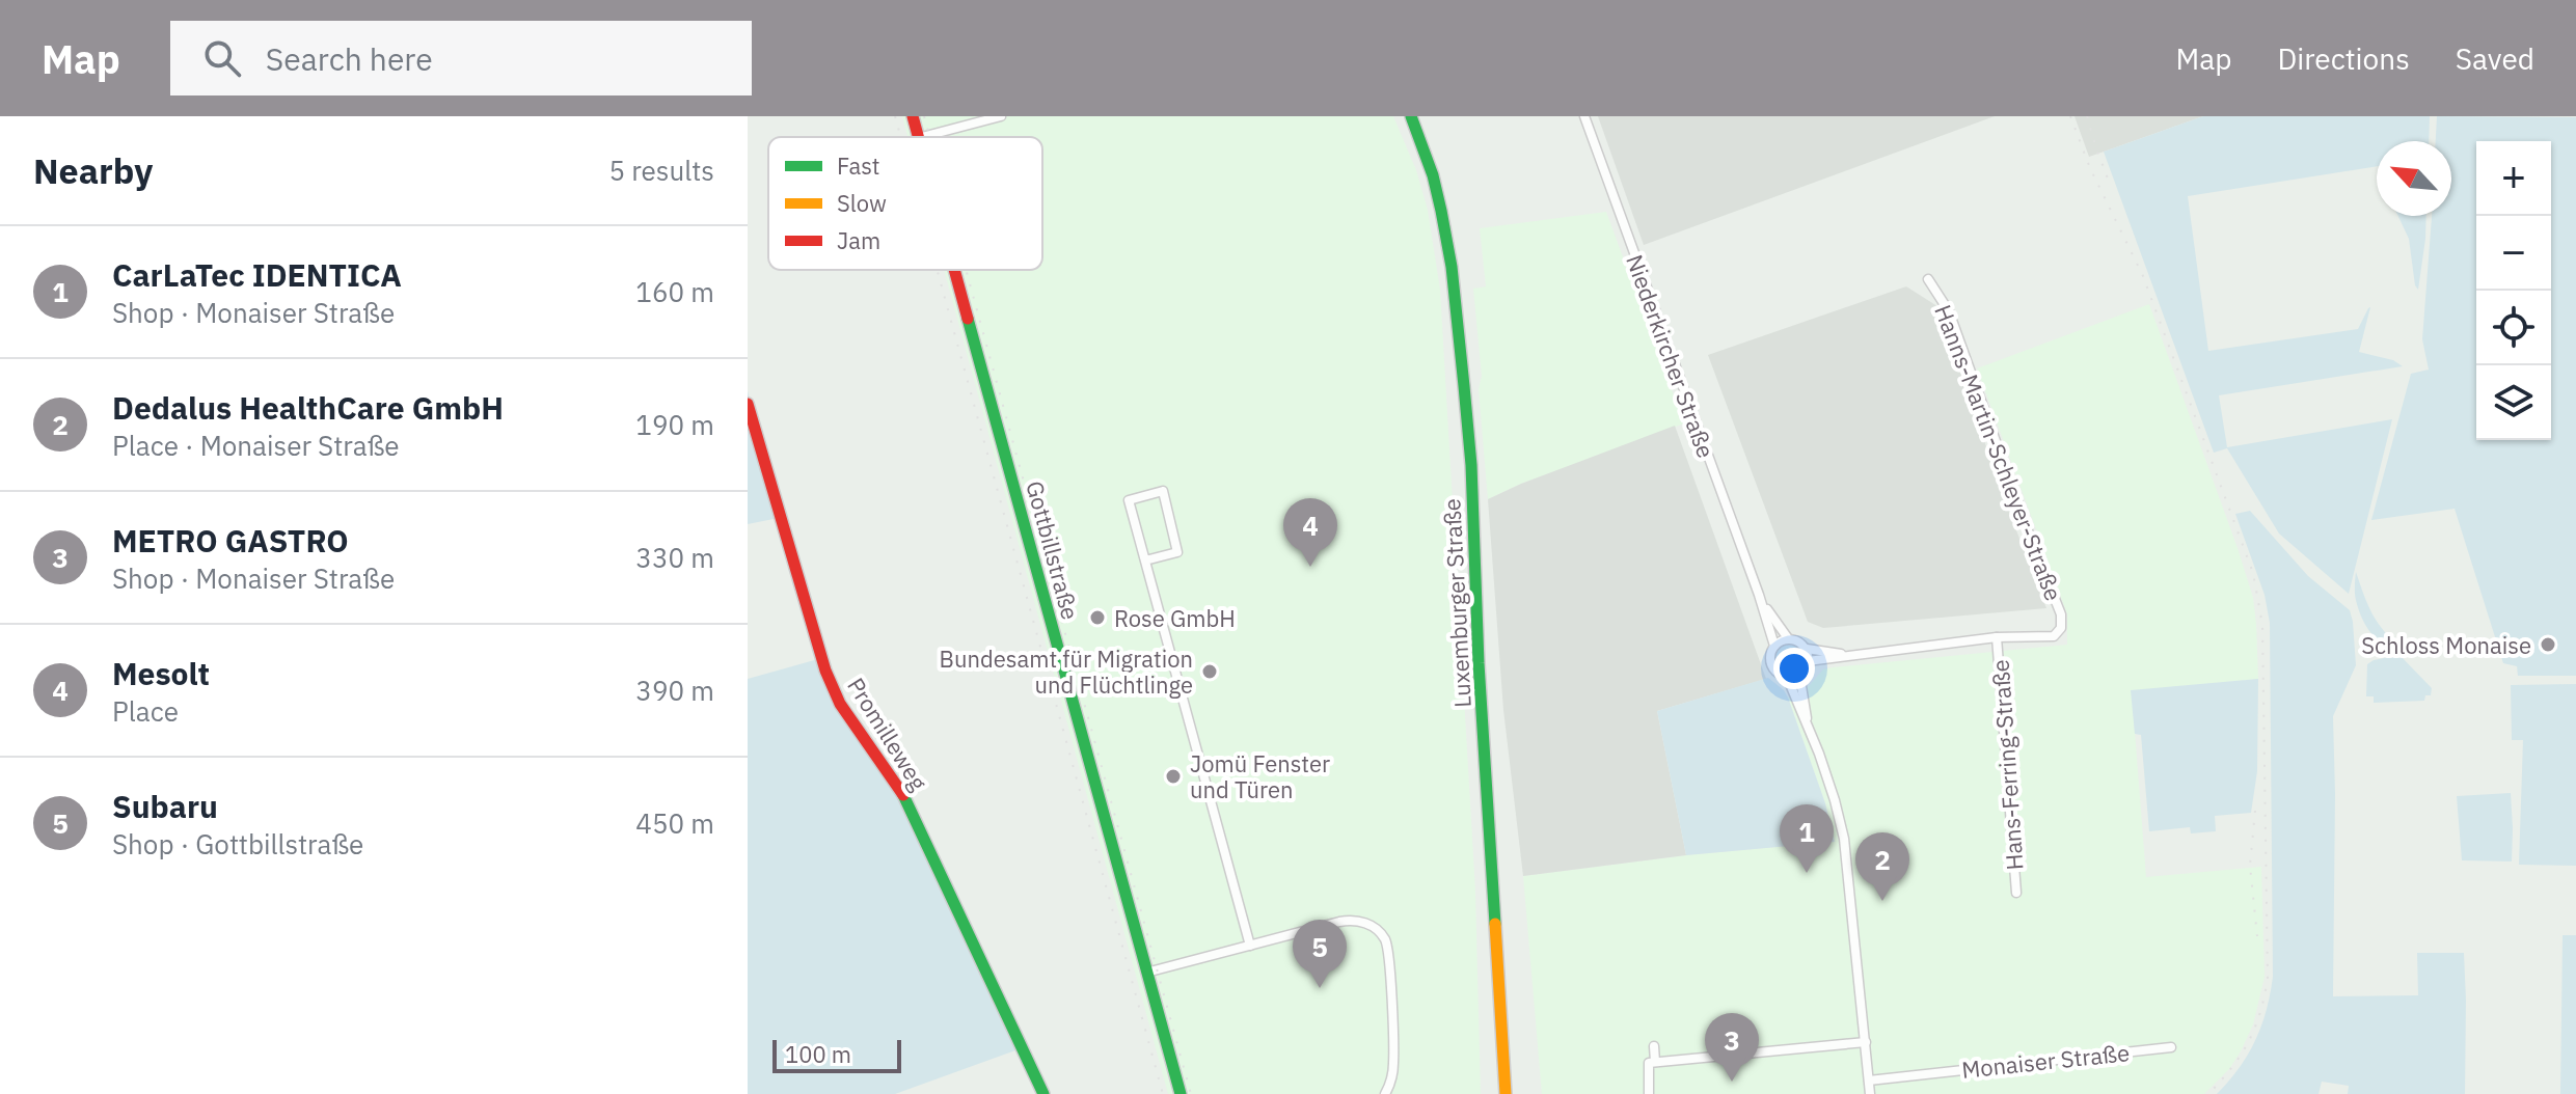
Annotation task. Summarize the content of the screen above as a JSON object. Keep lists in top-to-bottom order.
{
  "streets": {
    "street": [
      "Niederkircher Straße",
      "Hanns-Martin-Schleyer-Straße",
      "Gottbillstraße",
      "Luxemburger Straße",
      "Promilleweg",
      "Hans-Ferring-Straße",
      "Monaiser Straße"
    ]
  },
  "crossings": [
    ["Hanns-Martin-Schleyer-Straße", "Hans-Ferring-Straße"]
  ],
  "places": [
    "Rose GmbH",
    "Schloss Monaise",
    "Bundesamt für Migration und Flüchtlinge",
    "Jomü Fenster und Türen"
  ],
  "legend": ["Fast", "Slow", "Jam"],
  "scale_bar": "100 m",
  "north": "top left",
  "page": {
    "header": "Map",
    "search": "Search here",
    "nav": ["Map", "Directions", "Saved"],
    "heading": ["Nearby", "5 results"],
    "map_buttons": ["+", "−"],
    "list": [
      {
        "mark": "1",
        "name": "CarLaTec IDENTICA",
        "note": "Shop · Monaiser Straße",
        "value": "160 m"
      },
      {
        "mark": "2",
        "name": "Dedalus HealthCare GmbH",
        "note": "Place · Monaiser Straße",
        "value": "190 m"
      },
      {
        "mark": "3",
        "name": "METRO GASTRO",
        "note": "Shop · Monaiser Straße",
        "value": "330 m"
      },
      {
        "mark": "4",
        "name": "Mesolt",
        "note": "Place",
        "value": "390 m"
      },
      {
        "mark": "5",
        "name": "Subaru",
        "note": "Shop · Gottbillstraße",
        "value": "450 m"
      }
    ],
    "pins": [
      "4",
      "1",
      "2",
      "5",
      "3"
    ],
    "scale": "100 m"
  }
}
